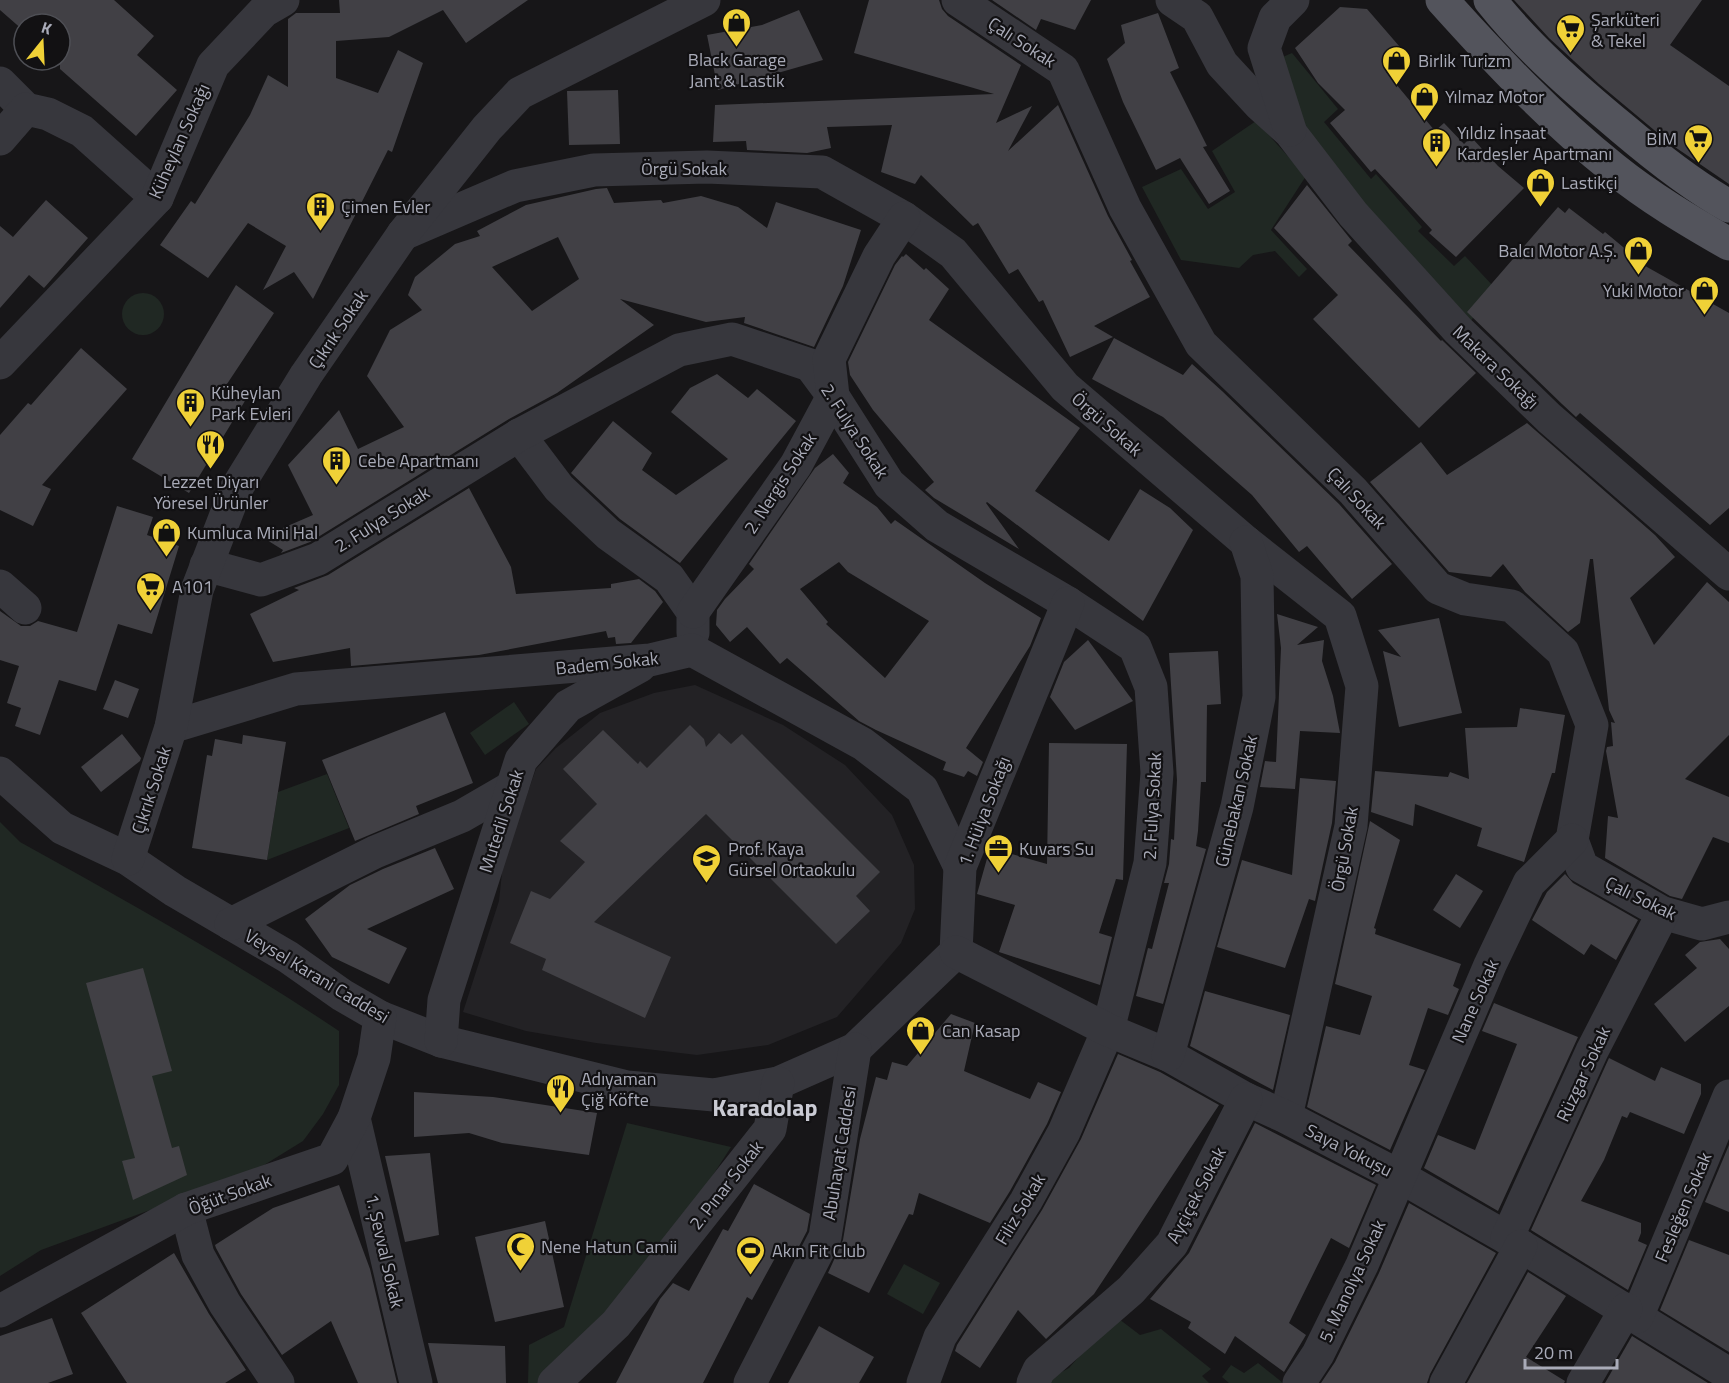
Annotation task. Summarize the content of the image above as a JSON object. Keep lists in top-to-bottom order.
{
  "streets": {
    "street": [
      "Çalı Sokak",
      "Küheylan Sokağı",
      "Örgü Sokak",
      "Çıkrık Sokak",
      "Makara Sokağı",
      "2. Fulya Sokak",
      "2. Nergis Sokak",
      "Badem Sokak",
      "Günebakan Sokak",
      "1. Hülya Sokağı",
      "Mutedil Sokak",
      "Veysel Karani Caddesi",
      "Nane Sokak",
      "Rüzgar Sokak",
      "Saya Yokuşu",
      "Abuhayat Caddesi",
      "2. Pınar Sokak",
      "Öğüt Sokak",
      "Ayçiçek Sokak",
      "Fesleğen Sokak",
      "Filiz Sokak",
      "1. Şevval Sokak",
      "5. Manolya Sokak"
    ]
  },
  "crossings": [
    ["Çalı Sokak", "Nane Sokak"],
    ["Çalı Sokak", "Rüzgar Sokak"],
    ["Örgü Sokak", "Çıkrık Sokak"],
    ["Örgü Sokak", "Günebakan Sokak"],
    ["Örgü Sokak", "Saya Yokuşu"],
    ["Çıkrık Sokak", "2. Fulya Sokak"],
    ["Çıkrık Sokak", "Badem Sokak"],
    ["Çıkrık Sokak", "Veysel Karani Caddesi"],
    ["2. Fulya Sokak", "2. Nergis Sokak"],
    ["2. Fulya Sokak", "1. Hülya Sokağı"],
    ["2. Fulya Sokak", "Saya Yokuşu"],
    ["2. Fulya Sokak", "Filiz Sokak"],
    ["Badem Sokak", "Mutedil Sokak"],
    ["Günebakan Sokak", "Saya Yokuşu"],
    ["1. Hülya Sokağı", "Saya Yokuşu"],
    ["Mutedil Sokak", "Veysel Karani Caddesi"],
    ["Veysel Karani Caddesi", "2. Pınar Sokak"],
    ["Veysel Karani Caddesi", "Öğüt Sokak"],
    ["Nane Sokak", "Saya Yokuşu"],
    ["Nane Sokak", "5. Manolya Sokak"],
    ["Rüzgar Sokak", "Saya Yokuşu"],
    ["Saya Yokuşu", "Ayçiçek Sokak"],
    ["Saya Yokuşu", "Fesleğen Sokak"],
    ["Saya Yokuşu", "Filiz Sokak"],
    ["Saya Yokuşu", "5. Manolya Sokak"],
    ["Öğüt Sokak", "1. Şevval Sokak"]
  ],
  "districts": ["Karadolap"],
  "places": {
    "shop": [
      "Black Garage Jant & Lastik",
      "Birlik Turizm",
      "Yılmaz Motor",
      "Lastikçi",
      "Balcı Motor A.Ş.",
      "Yuki Motor",
      "Kumluca Mini Hal",
      "Can Kasap"
    ],
    "supermarket": ["Şarküteri & Tekel", "BİM", "A101"],
    "building": [
      "Yıldız İnşaat Kardeşler Apartmanı",
      "Çimen Evler",
      "Küheylan Park Evleri",
      "Cebe Apartmanı"
    ],
    "restaurant": ["Lezzet Diyarı Yöresel Ürünler", "Adıyaman Çiğ Köfte"],
    "office": ["Kuvars Su"],
    "school or university": ["Prof. Kaya Gürsel Ortaokulu"],
    "mosque": ["Nene Hatun Camii"],
    "sports": ["Akın Fit Club"]
  },
  "scale_bar": "20 m",
  "north": "top"
}
